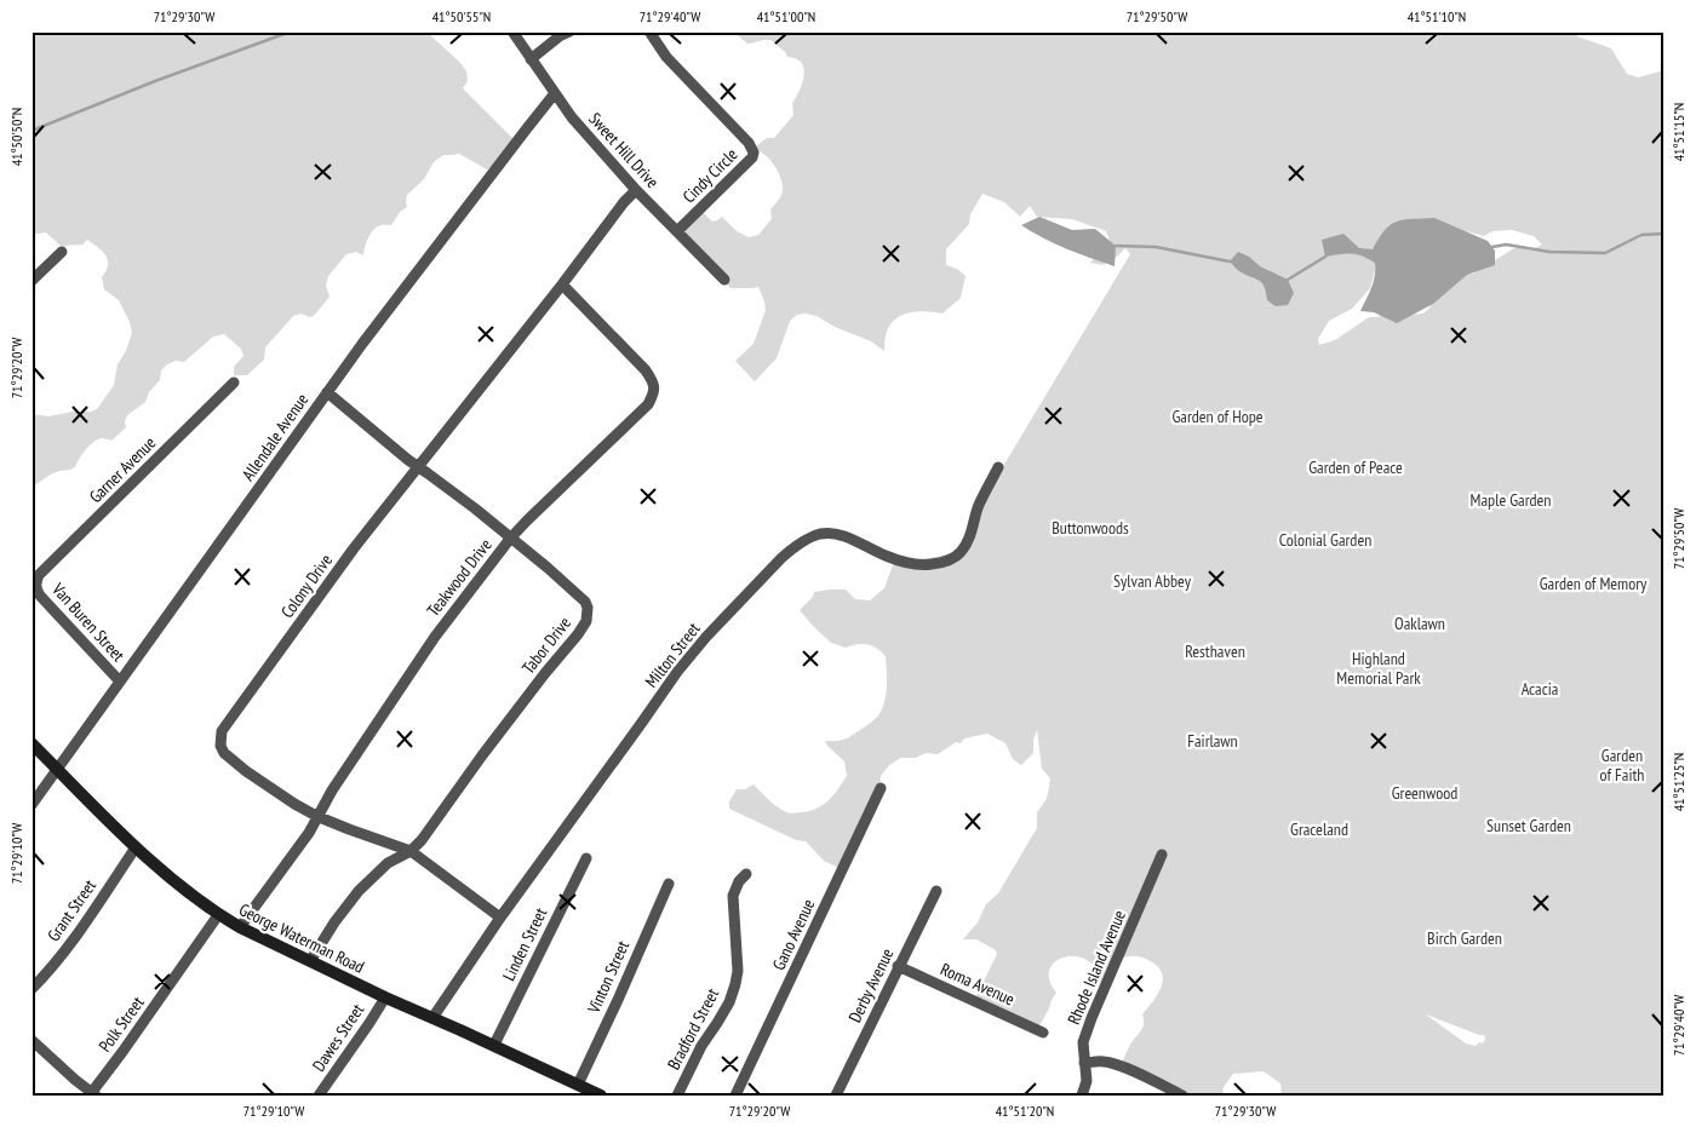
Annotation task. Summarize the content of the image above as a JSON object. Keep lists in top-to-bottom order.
{
  "streets": {
    "main road": ["George Waterman Road"],
    "street": [
      "Sweet Hill Drive",
      "Cindy Circle",
      "Allendale Avenue",
      "Garner Avenue",
      "Teakwood Drive",
      "Colony Drive",
      "Van Buren Street",
      "Tabor Drive",
      "Milton Street",
      "Grant Street",
      "Gano Avenue",
      "Linden Street",
      "Rhode Island Avenue",
      "Vinton Street",
      "Roma Avenue",
      "Derby Avenue",
      "Polk Street",
      "Bradford Street",
      "Dawes Street"
    ]
  },
  "crossings": [
    ["Sweet Hill Drive", "Cindy Circle"],
    ["Sweet Hill Drive", "Allendale Avenue"],
    ["Sweet Hill Drive", "Colony Drive"],
    ["Allendale Avenue", "Van Buren Street"],
    ["Allendale Avenue", "Tabor Drive"],
    ["Allendale Avenue", "George Waterman Road"],
    ["Garner Avenue", "Van Buren Street"],
    ["Teakwood Drive", "Colony Drive"],
    ["Teakwood Drive", "Tabor Drive"],
    ["Teakwood Drive", "George Waterman Road"],
    ["Colony Drive", "Tabor Drive"],
    ["Colony Drive", "Milton Street"],
    ["Tabor Drive", "George Waterman Road"],
    ["Milton Street", "George Waterman Road"],
    ["Grant Street", "George Waterman Road"],
    ["George Waterman Road", "Linden Street"],
    ["George Waterman Road", "Vinton Street"],
    ["George Waterman Road", "Polk Street"],
    ["George Waterman Road", "Dawes Street"],
    ["Roma Avenue", "Derby Avenue"]
  ],
  "parks": [
    "Garden of Hope",
    "Garden of Peace",
    "Maple Garden",
    "Buttonwoods",
    "Colonial Garden",
    "Sylvan Abbey",
    "Garden of Memory",
    "Oaklawn",
    "Resthaven",
    "Highland Memorial Park",
    "Acacia",
    "Fairlawn",
    "Garden of Faith",
    "Greenwood",
    "Sunset Garden",
    "Graceland",
    "Birch Garden"
  ],
  "coordinates": [
    "71°29'30\"W",
    "41°50'55\"N",
    "71°29'40\"W",
    "41°51'00\"N",
    "71°29'50\"W",
    "41°51'10\"N",
    "41°51'15\"N",
    "41°50'50\"N",
    "71°29'20\"W",
    "41°51'25\"N",
    "71°29'10\"W",
    "41°51'20\"N"
  ]
}
